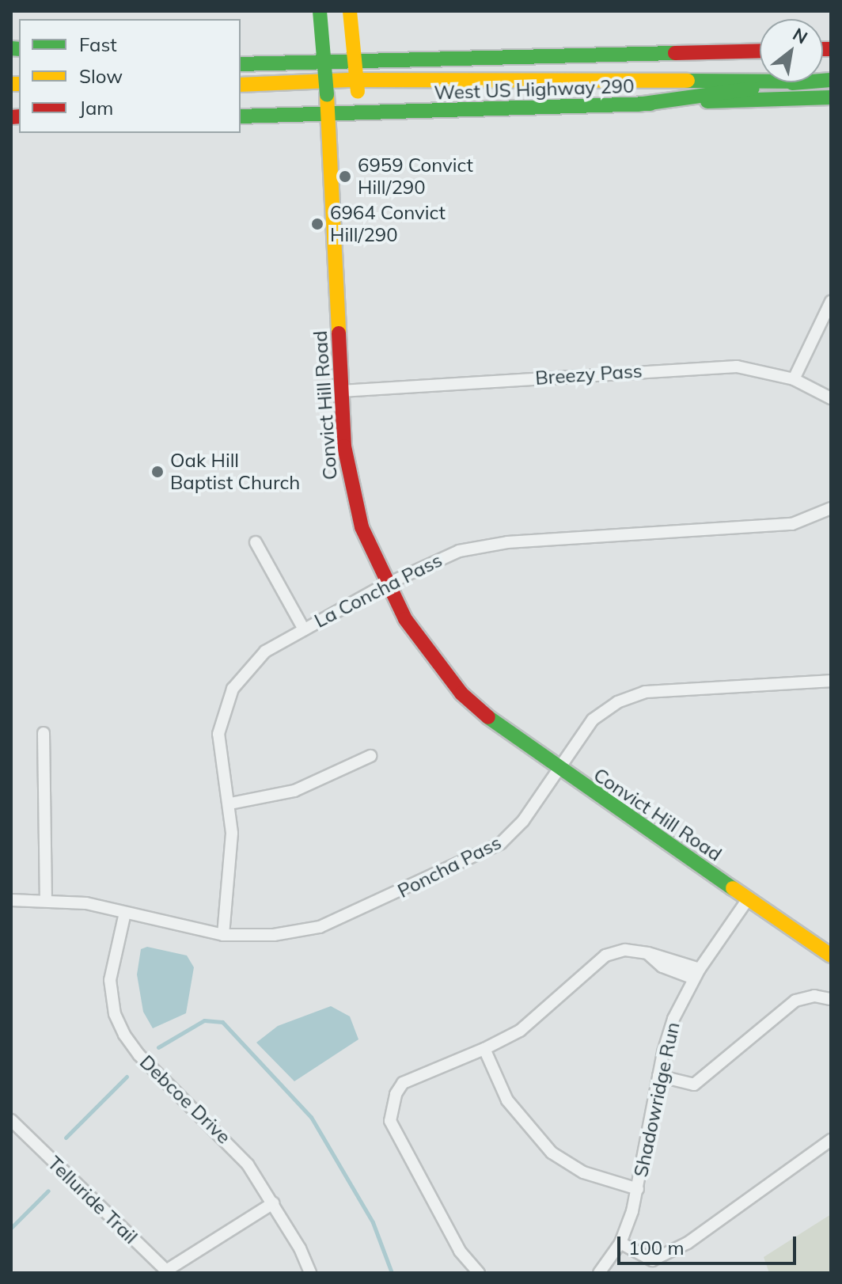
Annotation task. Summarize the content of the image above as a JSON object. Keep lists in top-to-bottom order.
{
  "streets": {
    "main road": ["West US Highway 290", "Convict Hill Road"],
    "street": [
      "Breezy Pass",
      "La Concha Pass",
      "Poncha Pass",
      "Debcoe Drive",
      "Shadowridge Run",
      "Telluride Trail"
    ]
  },
  "crossings": [
    ["West US Highway 290", "Convict Hill Road"],
    ["Breezy Pass", "Convict Hill Road"],
    ["Convict Hill Road", "La Concha Pass"],
    ["Convict Hill Road", "Poncha Pass"],
    ["Convict Hill Road", "Shadowridge Run"],
    ["La Concha Pass", "Poncha Pass"],
    ["Poncha Pass", "Debcoe Drive"],
    ["Debcoe Drive", "Telluride Trail"]
  ],
  "places": ["6959 Convict Hill/290", "6964 Convict Hill/290", "Oak Hill Baptist Church"],
  "legend": ["Fast", "Slow", "Jam"],
  "scale_bar": "100 m",
  "north": "top right"
}
